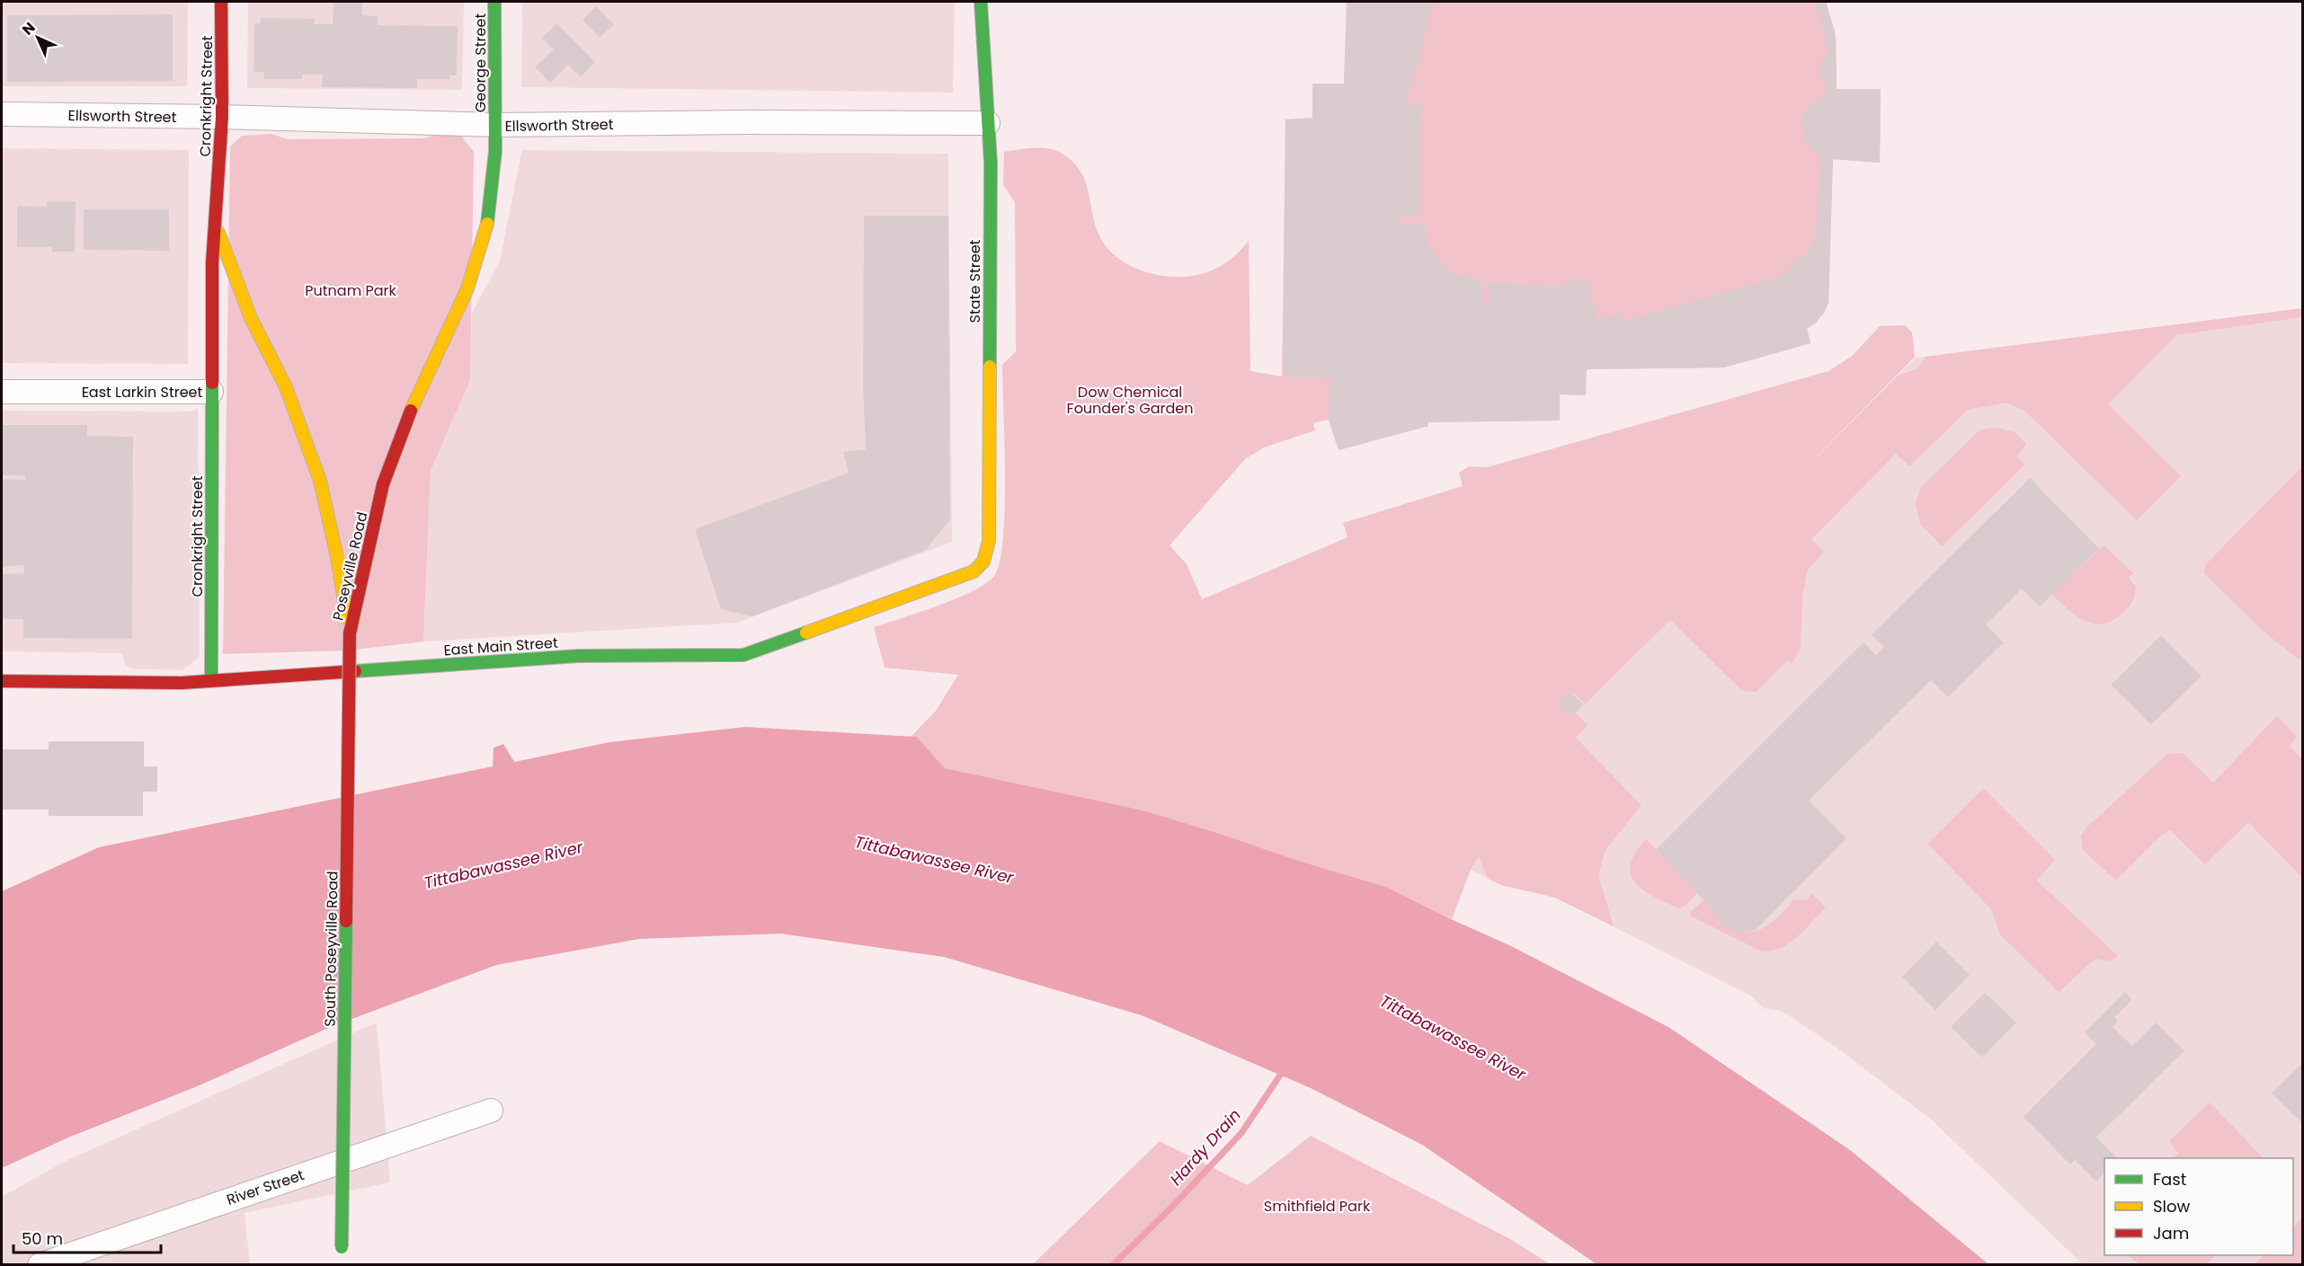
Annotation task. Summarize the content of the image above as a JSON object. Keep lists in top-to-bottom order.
{
  "streets": {
    "street": [
      "George Street",
      "Cronkright Street",
      "Ellsworth Street",
      "State Street",
      "East Larkin Street",
      "Poseyville Road",
      "East Main Street",
      "South Poseyville Road",
      "River Street"
    ]
  },
  "crossings": [
    ["George Street", "Ellsworth Street"],
    ["George Street", "Poseyville Road"],
    ["Cronkright Street", "Ellsworth Street"],
    ["Cronkright Street", "East Larkin Street"],
    ["Cronkright Street", "Poseyville Road"],
    ["Cronkright Street", "East Main Street"],
    ["Ellsworth Street", "State Street"],
    ["Ellsworth Street", "Poseyville Road"],
    ["State Street", "East Main Street"],
    ["East Larkin Street", "Poseyville Road"],
    ["Poseyville Road", "South Poseyville Road"]
  ],
  "water": ["Tittabawassee River", "Hardy Drain"],
  "parks": ["Putnam Park", "Dow Chemical Founder's Garden", "Smithfield Park"],
  "legend": ["Fast", "Slow", "Jam"],
  "scale_bar": "50 m",
  "north": "top left"
}
